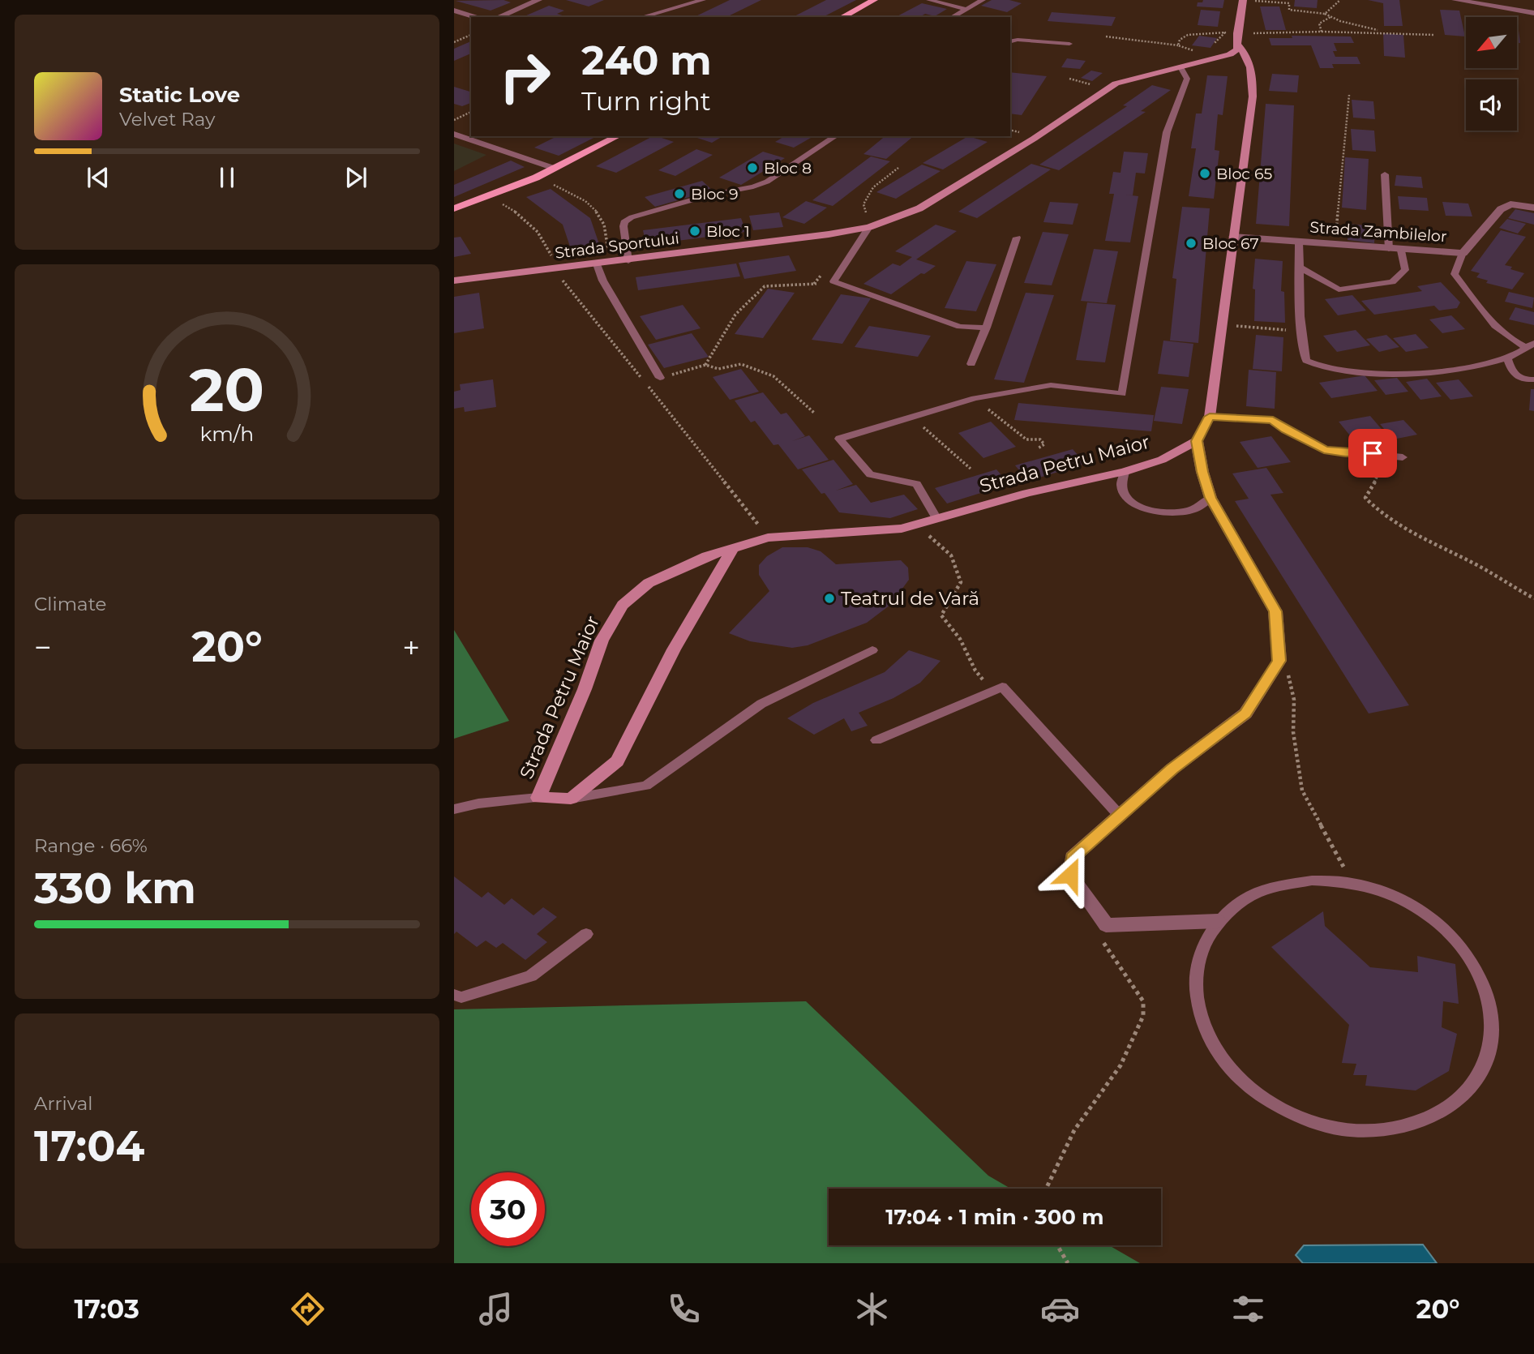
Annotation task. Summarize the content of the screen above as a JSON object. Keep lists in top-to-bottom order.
{
  "streets": {
    "street": ["Strada Zambilelor", "Strada Sportului", "Strada Petru Maior"]
  },
  "places": [
    "Bloc 8",
    "Bloc 65",
    "Bloc 9",
    "Bloc 1",
    "Bloc 67",
    "Teatrul de Vară"
  ],
  "north": "bottom left",
  "page": {
    "turn": ["240 m", "Turn right"],
    "song": ["Static Love", "Velvet Ray"],
    "tile": [
      "Climate",
      ["Range · 66%", "330 km"],
      ["Arrival", "17:04"]
    ],
    "heat": ["−", "20°", "+"],
    "limit": "30",
    "trip": "17:04 · 1 min · 300 m",
    "tabs": ["17:03", "20°"],
    "gauge": ["20", "km/h"]
  }
}
